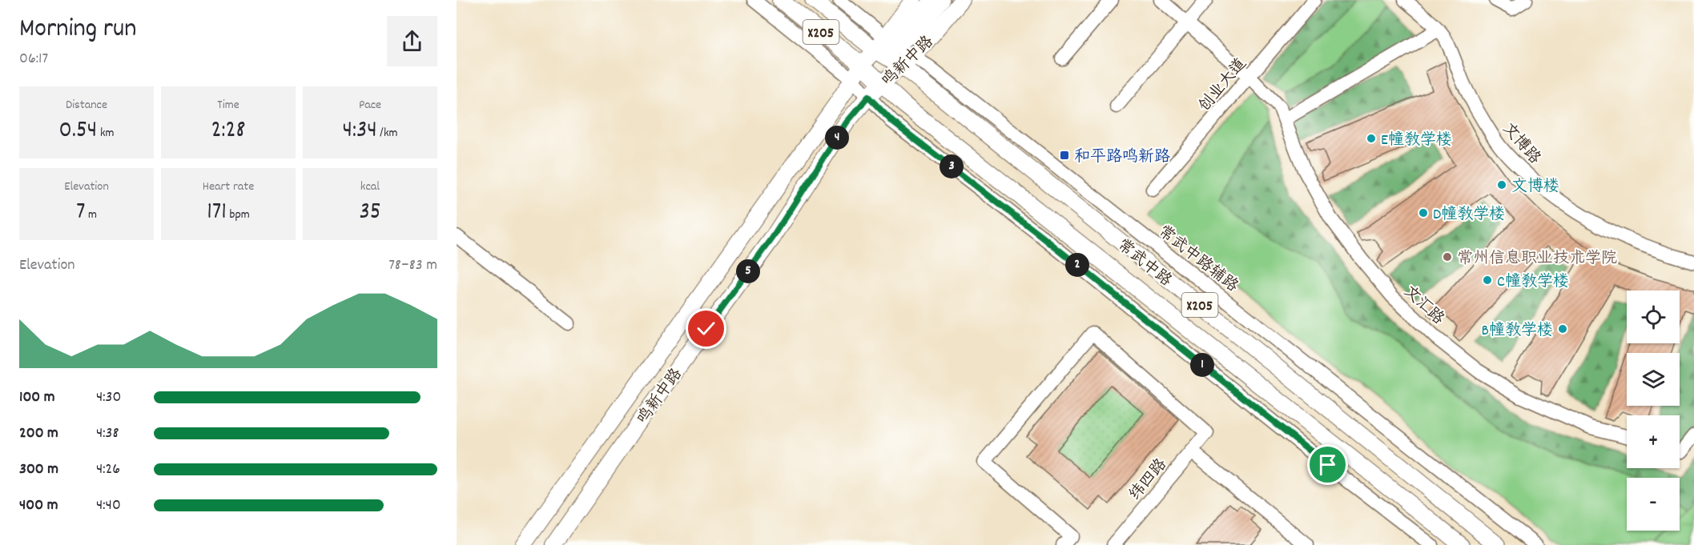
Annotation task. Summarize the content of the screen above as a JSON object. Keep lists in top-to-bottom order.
{
  "streets": {
    "main road": ["X205", "鸣新中路", "常武中路"],
    "street": [
      "创业大道",
      "文博路",
      "常武中路辅路",
      "文汇路",
      "纬四路"
    ]
  },
  "crossings": [
    ["鸣新中路", "常武中路辅路"],
    ["鸣新中路", "常武中路"],
    ["创业大道", "文汇路"],
    ["常武中路辅路", "常武中路"]
  ],
  "places": {
    "other": [
      "E幢教学楼",
      "文博楼",
      "D幢教学楼",
      "常州信息职业技术学院",
      "C幢教学楼",
      "B幢教学楼"
    ],
    "transit": ["和平路鸣新路"]
  },
  "page": {
    "heading": ["Morning run", "06:17"],
    "stats": [
      ["Distance", "0.54 km"],
      ["Time", "2:28"],
      ["Pace", "4:34 /km"],
      ["Elevation", "7 m"],
      ["Heart rate", "171 bpm"],
      ["kcal", "35"]
    ],
    "pins": [
      "4",
      "3",
      "2",
      "5",
      "1"
    ],
    "chart": ["Elevation", "78–83 m"],
    "map_buttons": ["+", "−"],
    "list": [
      {
        "name": "100 m",
        "note": "4:30"
      },
      {
        "name": "200 m",
        "note": "4:38"
      },
      {
        "name": "300 m",
        "note": "4:26"
      },
      {
        "name": "400 m",
        "note": "4:40"
      }
    ]
  }
}
